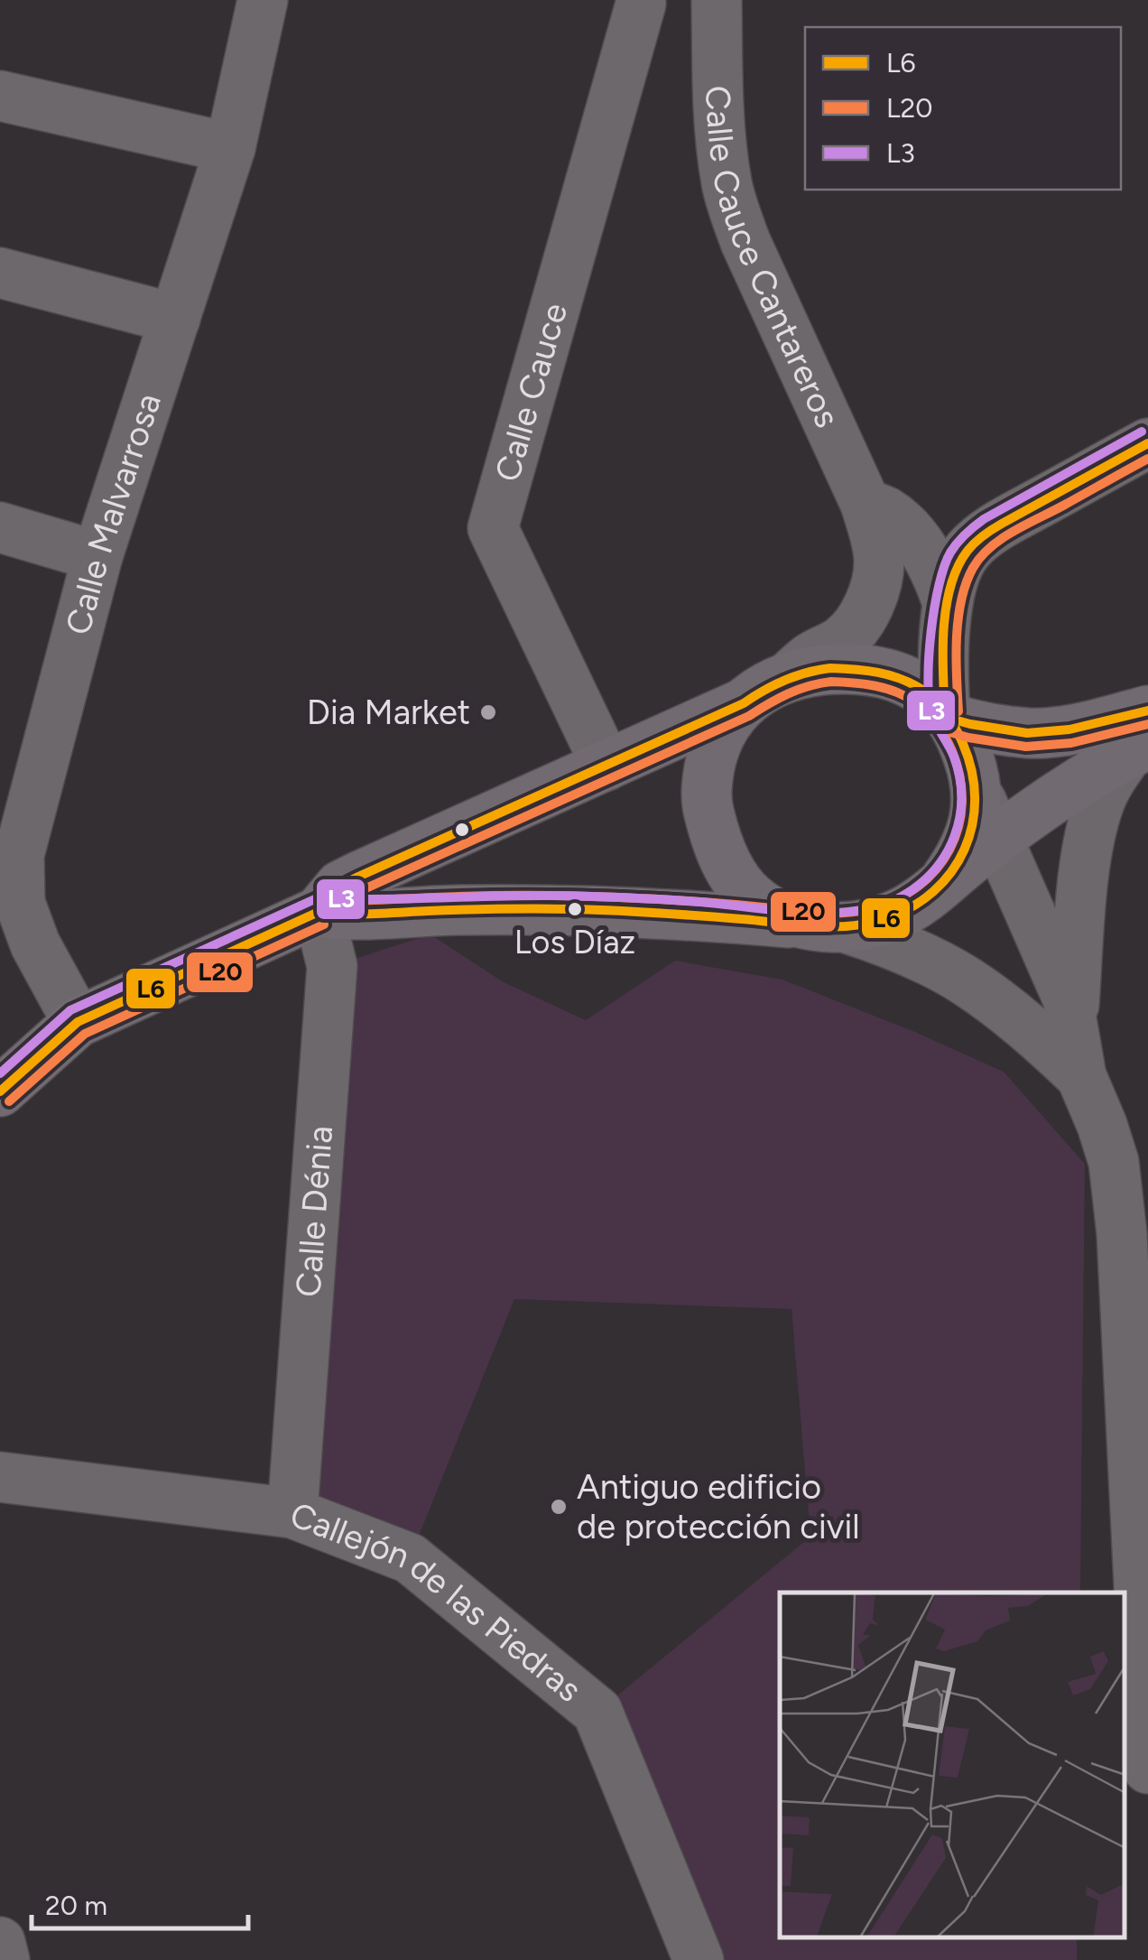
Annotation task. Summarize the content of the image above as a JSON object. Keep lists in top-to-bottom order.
{
  "streets": {
    "street": [
      "Calle Cauce Cantareros",
      "Calle Cauce",
      "Calle Malvarrosa",
      "Calle Dénia",
      "Callejón de las Piedras"
    ]
  },
  "crossings": [
    ["Calle Dénia", "Callejón de las Piedras"]
  ],
  "places": ["Dia Market", "Los Díaz", "Antiguo edificio de protección civil"],
  "lines": ["transit line L3", "transit line L6", "transit line L20"],
  "legend": ["L6", "L20", "L3"],
  "scale_bar": "20 m"
}
